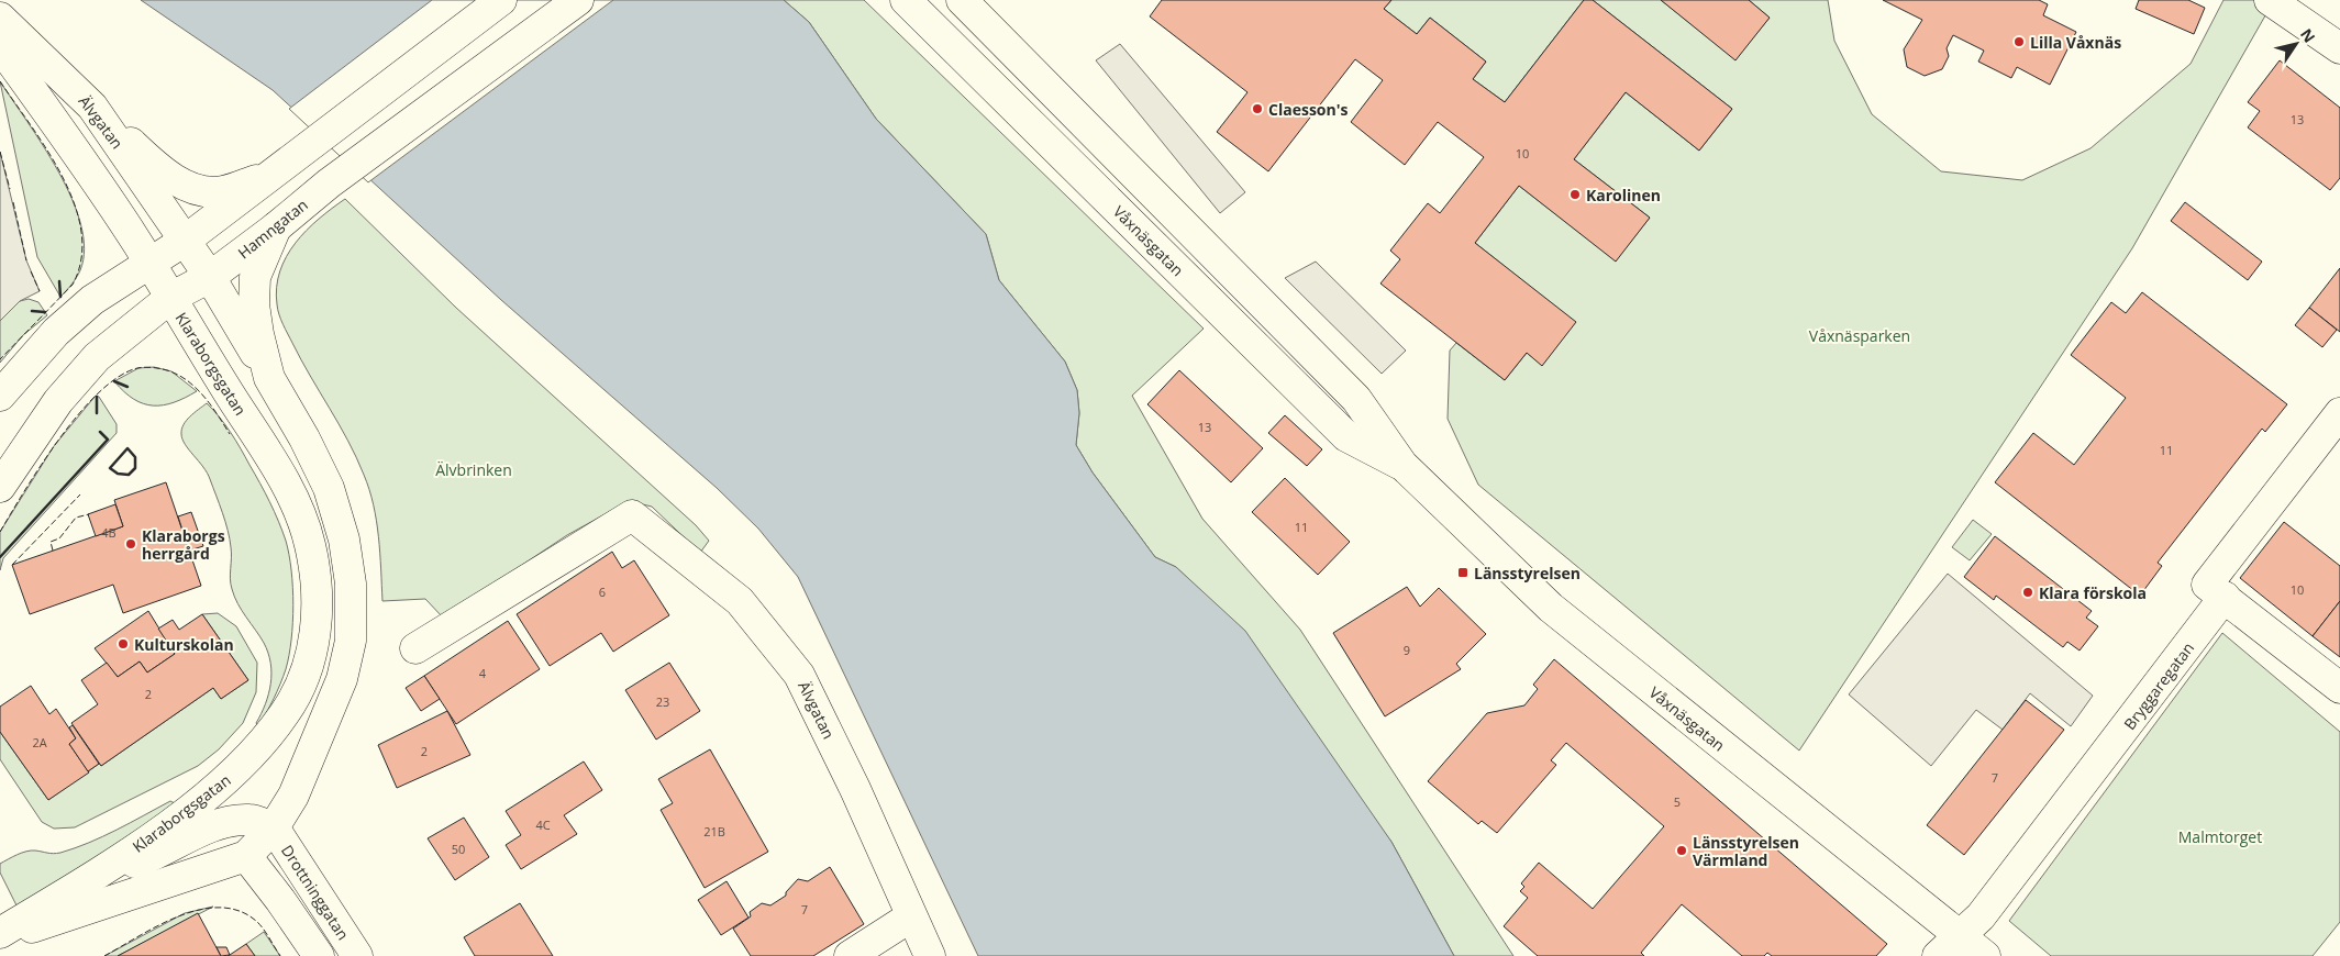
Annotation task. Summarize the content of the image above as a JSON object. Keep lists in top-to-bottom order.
{
  "streets": {
    "street": [
      "Älvgatan",
      "Hamngatan",
      "Våxnäsgatan",
      "Klaraborgsgatan",
      "Bryggaregatan",
      "Drottninggatan"
    ]
  },
  "crossings": [
    ["Älvgatan", "Hamngatan"],
    ["Hamngatan", "Klaraborgsgatan"],
    ["Våxnäsgatan", "Bryggaregatan"]
  ],
  "parks": ["Våxnäsparken", "Älvbrinken", "Malmtorget"],
  "places": {
    "other": [
      "Lilla Våxnäs",
      "Claesson's",
      "Karolinen",
      "Klaraborgs herrgård",
      "Klara förskola",
      "Kulturskolan",
      "Länsstyrelsen Värmland"
    ],
    "transit": ["Länsstyrelsen"]
  },
  "house_numbers": [
    "13",
    "10",
    "13",
    "11",
    "11",
    "4B",
    "10",
    "6",
    "9",
    "4",
    "2",
    "23",
    "2A",
    "2",
    "7",
    "5",
    "4C",
    "21B",
    "50",
    "7"
  ],
  "north": "top right"
}
